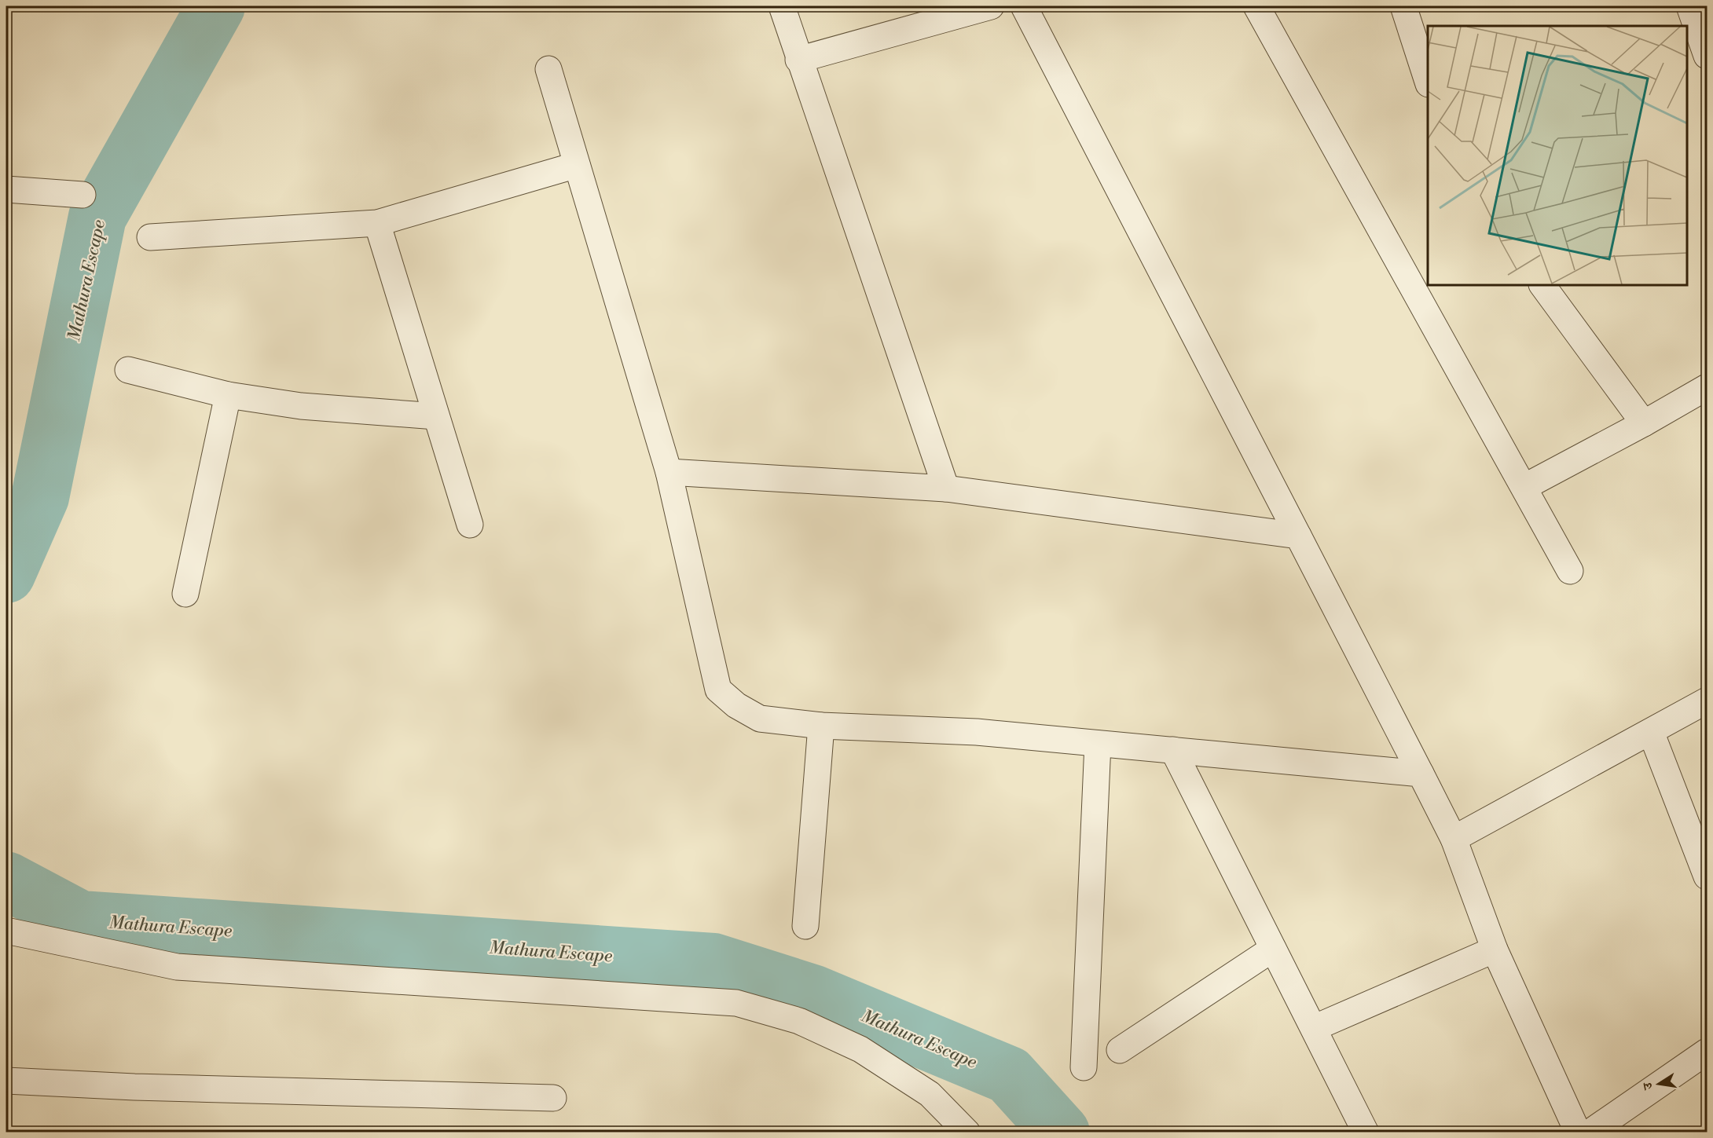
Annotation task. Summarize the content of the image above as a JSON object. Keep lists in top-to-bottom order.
{
  "water": ["Mathura Escape"],
  "north": "left"
}
